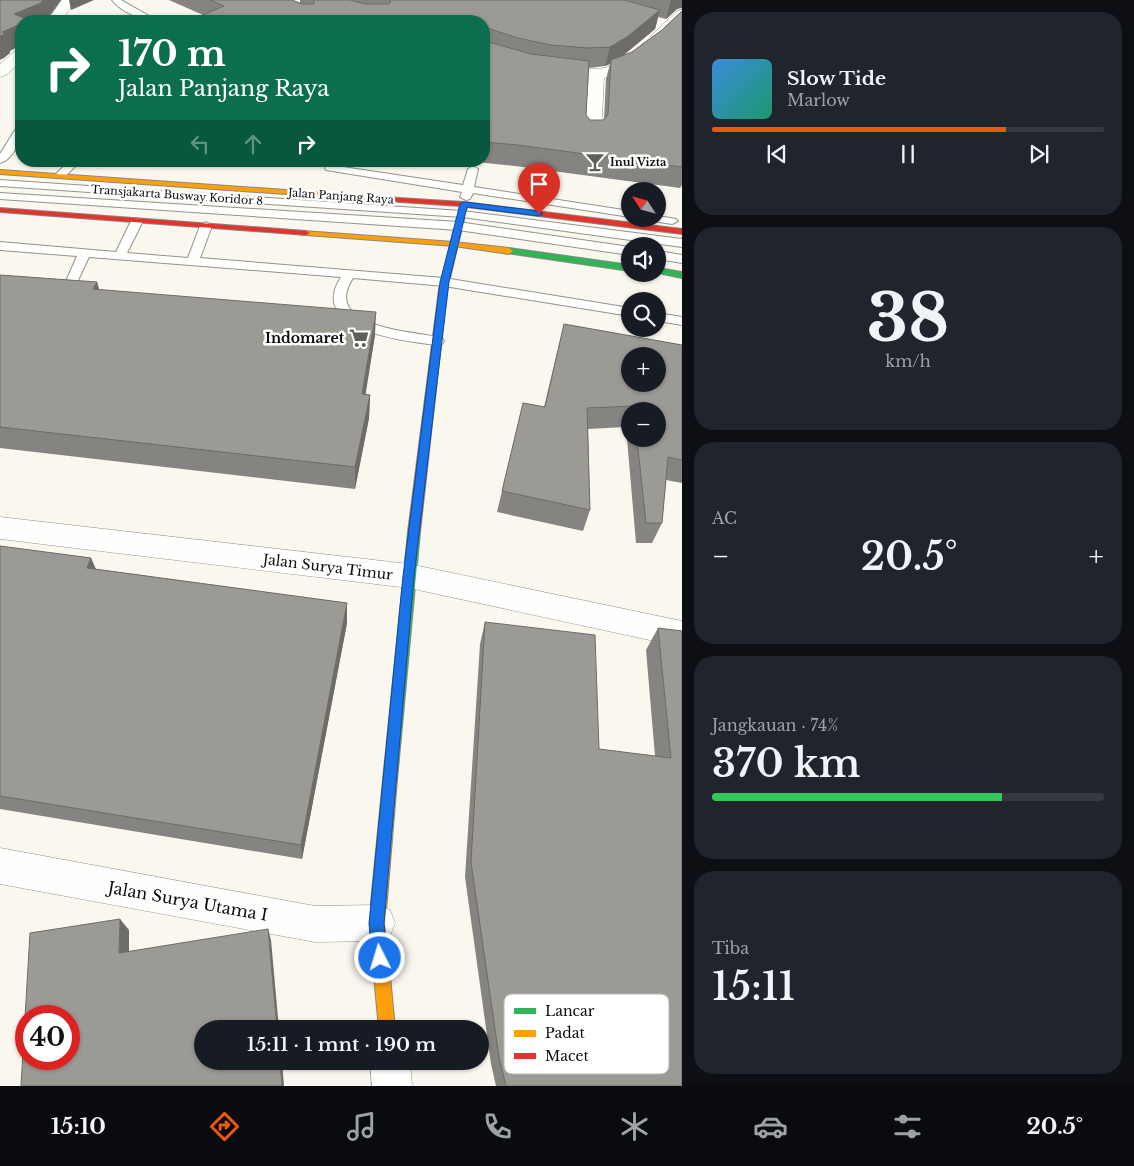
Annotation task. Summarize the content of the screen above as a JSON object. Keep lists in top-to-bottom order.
{
  "streets": {
    "main road": ["Jalan Panjang Raya"],
    "street": ["Jalan Surya Timur", "Jalan Surya Utama I"],
    "lane": ["Transjakarta Busway Koridor 8"]
  },
  "crossings": [
    ["Transjakarta Busway Koridor 8", "Jalan Panjang Raya"]
  ],
  "places": {
    "bar": ["Inul Vizta"],
    "supermarket": ["Indomaret"]
  },
  "legend": ["Lancar", "Padat", "Macet"],
  "north": "top left",
  "page": {
    "turn": ["170 m", "Jalan Panjang Raya"],
    "song": ["Slow Tide", "Marlow"],
    "map_buttons": ["+", "−"],
    "tile": [
      ["38", "km/h"],
      "AC",
      ["Jangkauan · 74%", "370 km"],
      ["Tiba", "15:11"]
    ],
    "heat": ["−", "20.5°", "+"],
    "limit": "40",
    "trip": "15:11 · 1 mnt · 190 m",
    "tabs": ["15:10", "20.5°"]
  }
}
